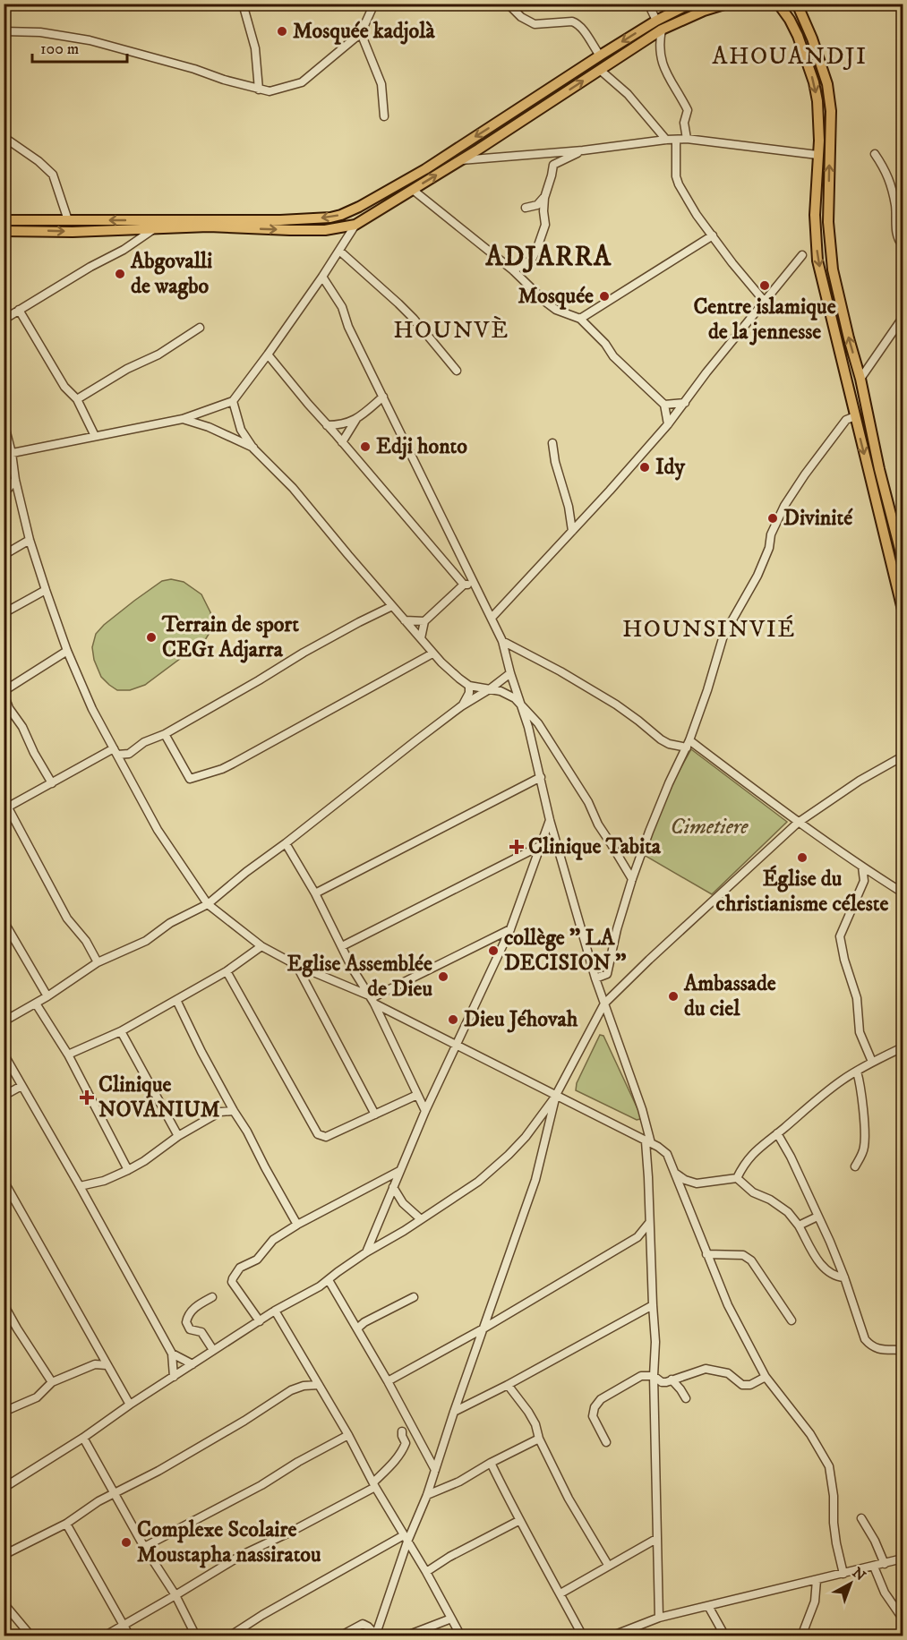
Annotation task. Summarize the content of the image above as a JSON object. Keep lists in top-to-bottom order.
{
  "districts": [
    "AHOUANDJI",
    "ADJARRA",
    "HOUNVÈ",
    "HOUNSINVIÉ"
  ],
  "parks": ["Cimetiere"],
  "places": {
    "other": [
      "Mosquée kadjolà",
      "Abgovalli de wagbo",
      "Centre islamique de la jennesse",
      "Mosquée",
      "Edji honto",
      "Idy",
      "Divinité",
      "Terrain de sport CEG1 Adjarra",
      "Église du christianisme céleste",
      "collège '' LA DECISION ''",
      "Eglise Assemblée de Dieu",
      "Ambassade du ciel",
      "Dieu Jéhovah",
      "Complexe Scolaire Moustapha nassiratou"
    ],
    "health": ["Clinique Tabita", "Clinique NOVANIUM"]
  },
  "scale_bar": "100 m",
  "north": "top right"
}
